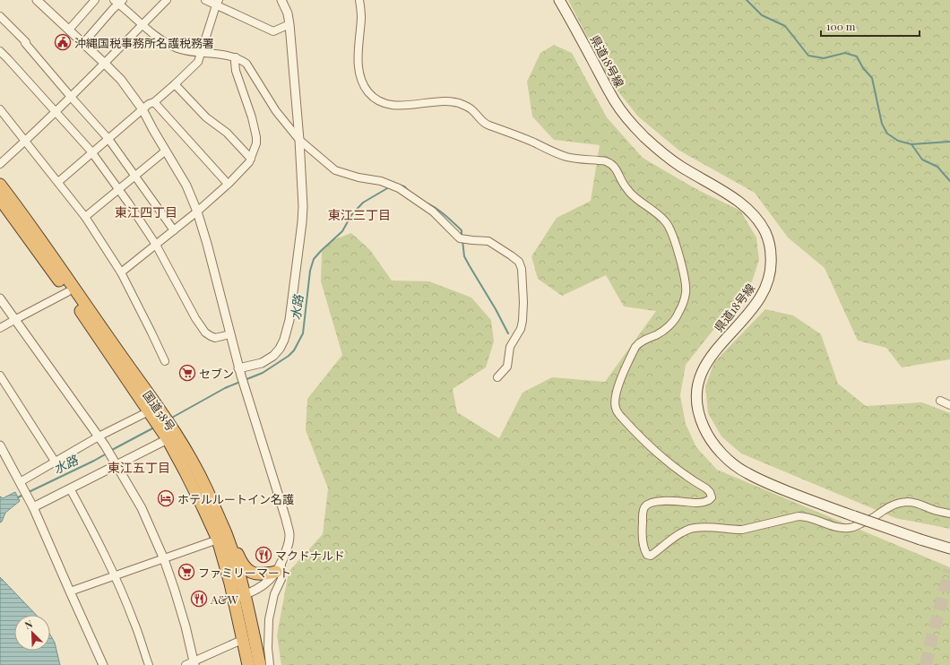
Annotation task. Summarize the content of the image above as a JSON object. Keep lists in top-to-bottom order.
{
  "streets": {
    "highway": ["国道58号"],
    "main road": ["県道18号線"]
  },
  "districts": ["東江四丁目", "東江三丁目", "東江五丁目"],
  "water": ["水路"],
  "places": {
    "public building": ["沖縄国税事務所名護税務署"],
    "supermarket": ["セブン", "ファミリーマート"],
    "hotel": ["ホテルルートイン名護"],
    "restaurant": ["マクドナルド", "A&W"]
  },
  "scale_bar": "100 m",
  "north": "top left"
}
